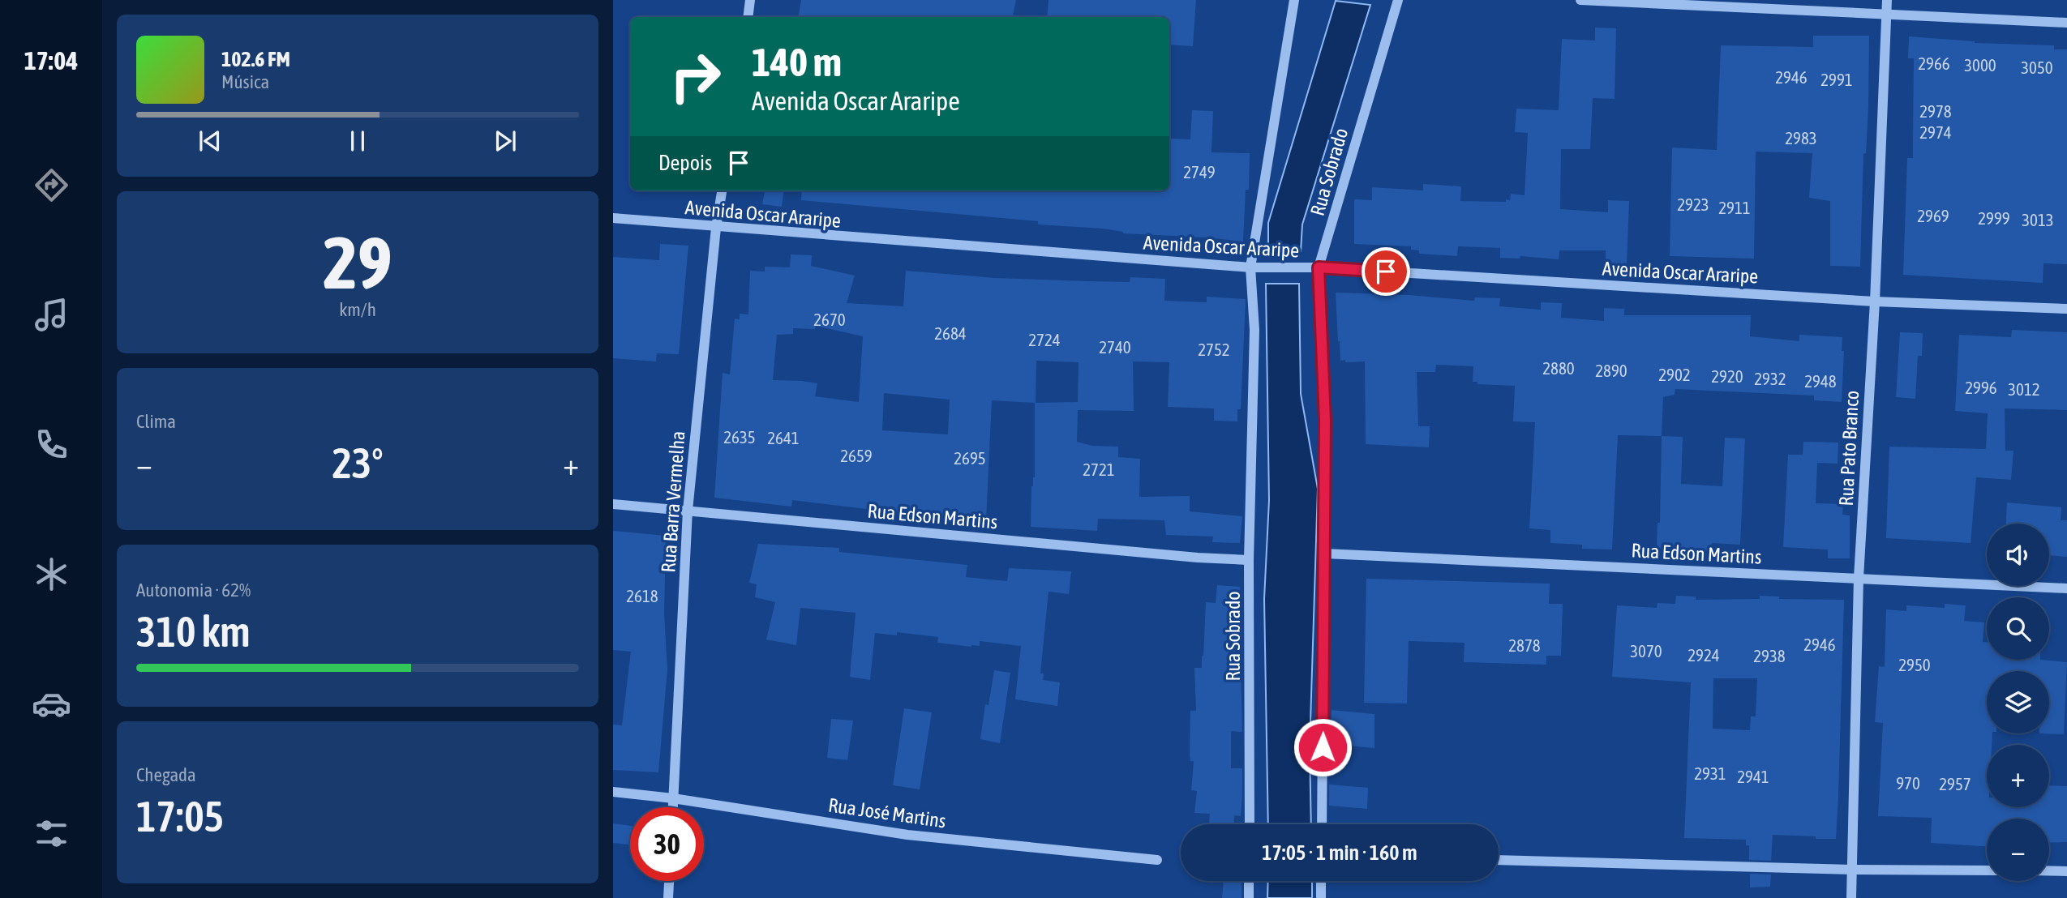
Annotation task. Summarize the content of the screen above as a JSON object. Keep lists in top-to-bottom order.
{
  "streets": {
    "street": [
      "Rua Sobrado",
      "Avenida Oscar Araripe",
      "Rua Pato Branco",
      "Rua Barra Vermelha",
      "Rua Edson Martins",
      "Rua José Martins"
    ]
  },
  "crossings": [
    ["Rua Sobrado", "Avenida Oscar Araripe"],
    ["Rua Sobrado", "Rua Edson Martins"],
    ["Avenida Oscar Araripe", "Rua Pato Branco"],
    ["Avenida Oscar Araripe", "Rua Barra Vermelha"],
    ["Rua Pato Branco", "Rua Edson Martins"],
    ["Rua Barra Vermelha", "Rua Edson Martins"],
    ["Rua Barra Vermelha", "Rua José Martins"]
  ],
  "house_numbers": [
    "2966",
    "3000",
    "3050",
    "2946",
    "2991",
    "2978",
    "2974",
    "2983",
    "2749",
    "2923",
    "2911",
    "2969",
    "2999",
    "3013",
    "2670",
    "2684",
    "2724",
    "2740",
    "2752",
    "2880",
    "2890",
    "2902",
    "2920",
    "2932",
    "2948",
    "2996",
    "3012",
    "2635",
    "2641",
    "2659",
    "2695",
    "2721",
    "2618",
    "2946",
    "2878",
    "3070",
    "2924",
    "2938",
    "2950",
    "2931",
    "2941",
    "970",
    "2957"
  ],
  "page": {
    "tabs": "17:04",
    "turn": ["140 m", "Avenida Oscar Araripe"],
    "song": ["102.6 FM", "Música"],
    "then": "Depois",
    "tile": [
      ["29", "km/h"],
      "Clima",
      ["Autonomia · 62%", "310 km"],
      ["Chegada", "17:05"]
    ],
    "heat": ["−", "23°", "+"],
    "map_buttons": ["+", "−"],
    "limit": "30",
    "trip": "17:05 · 1 min · 160 m"
  }
}
